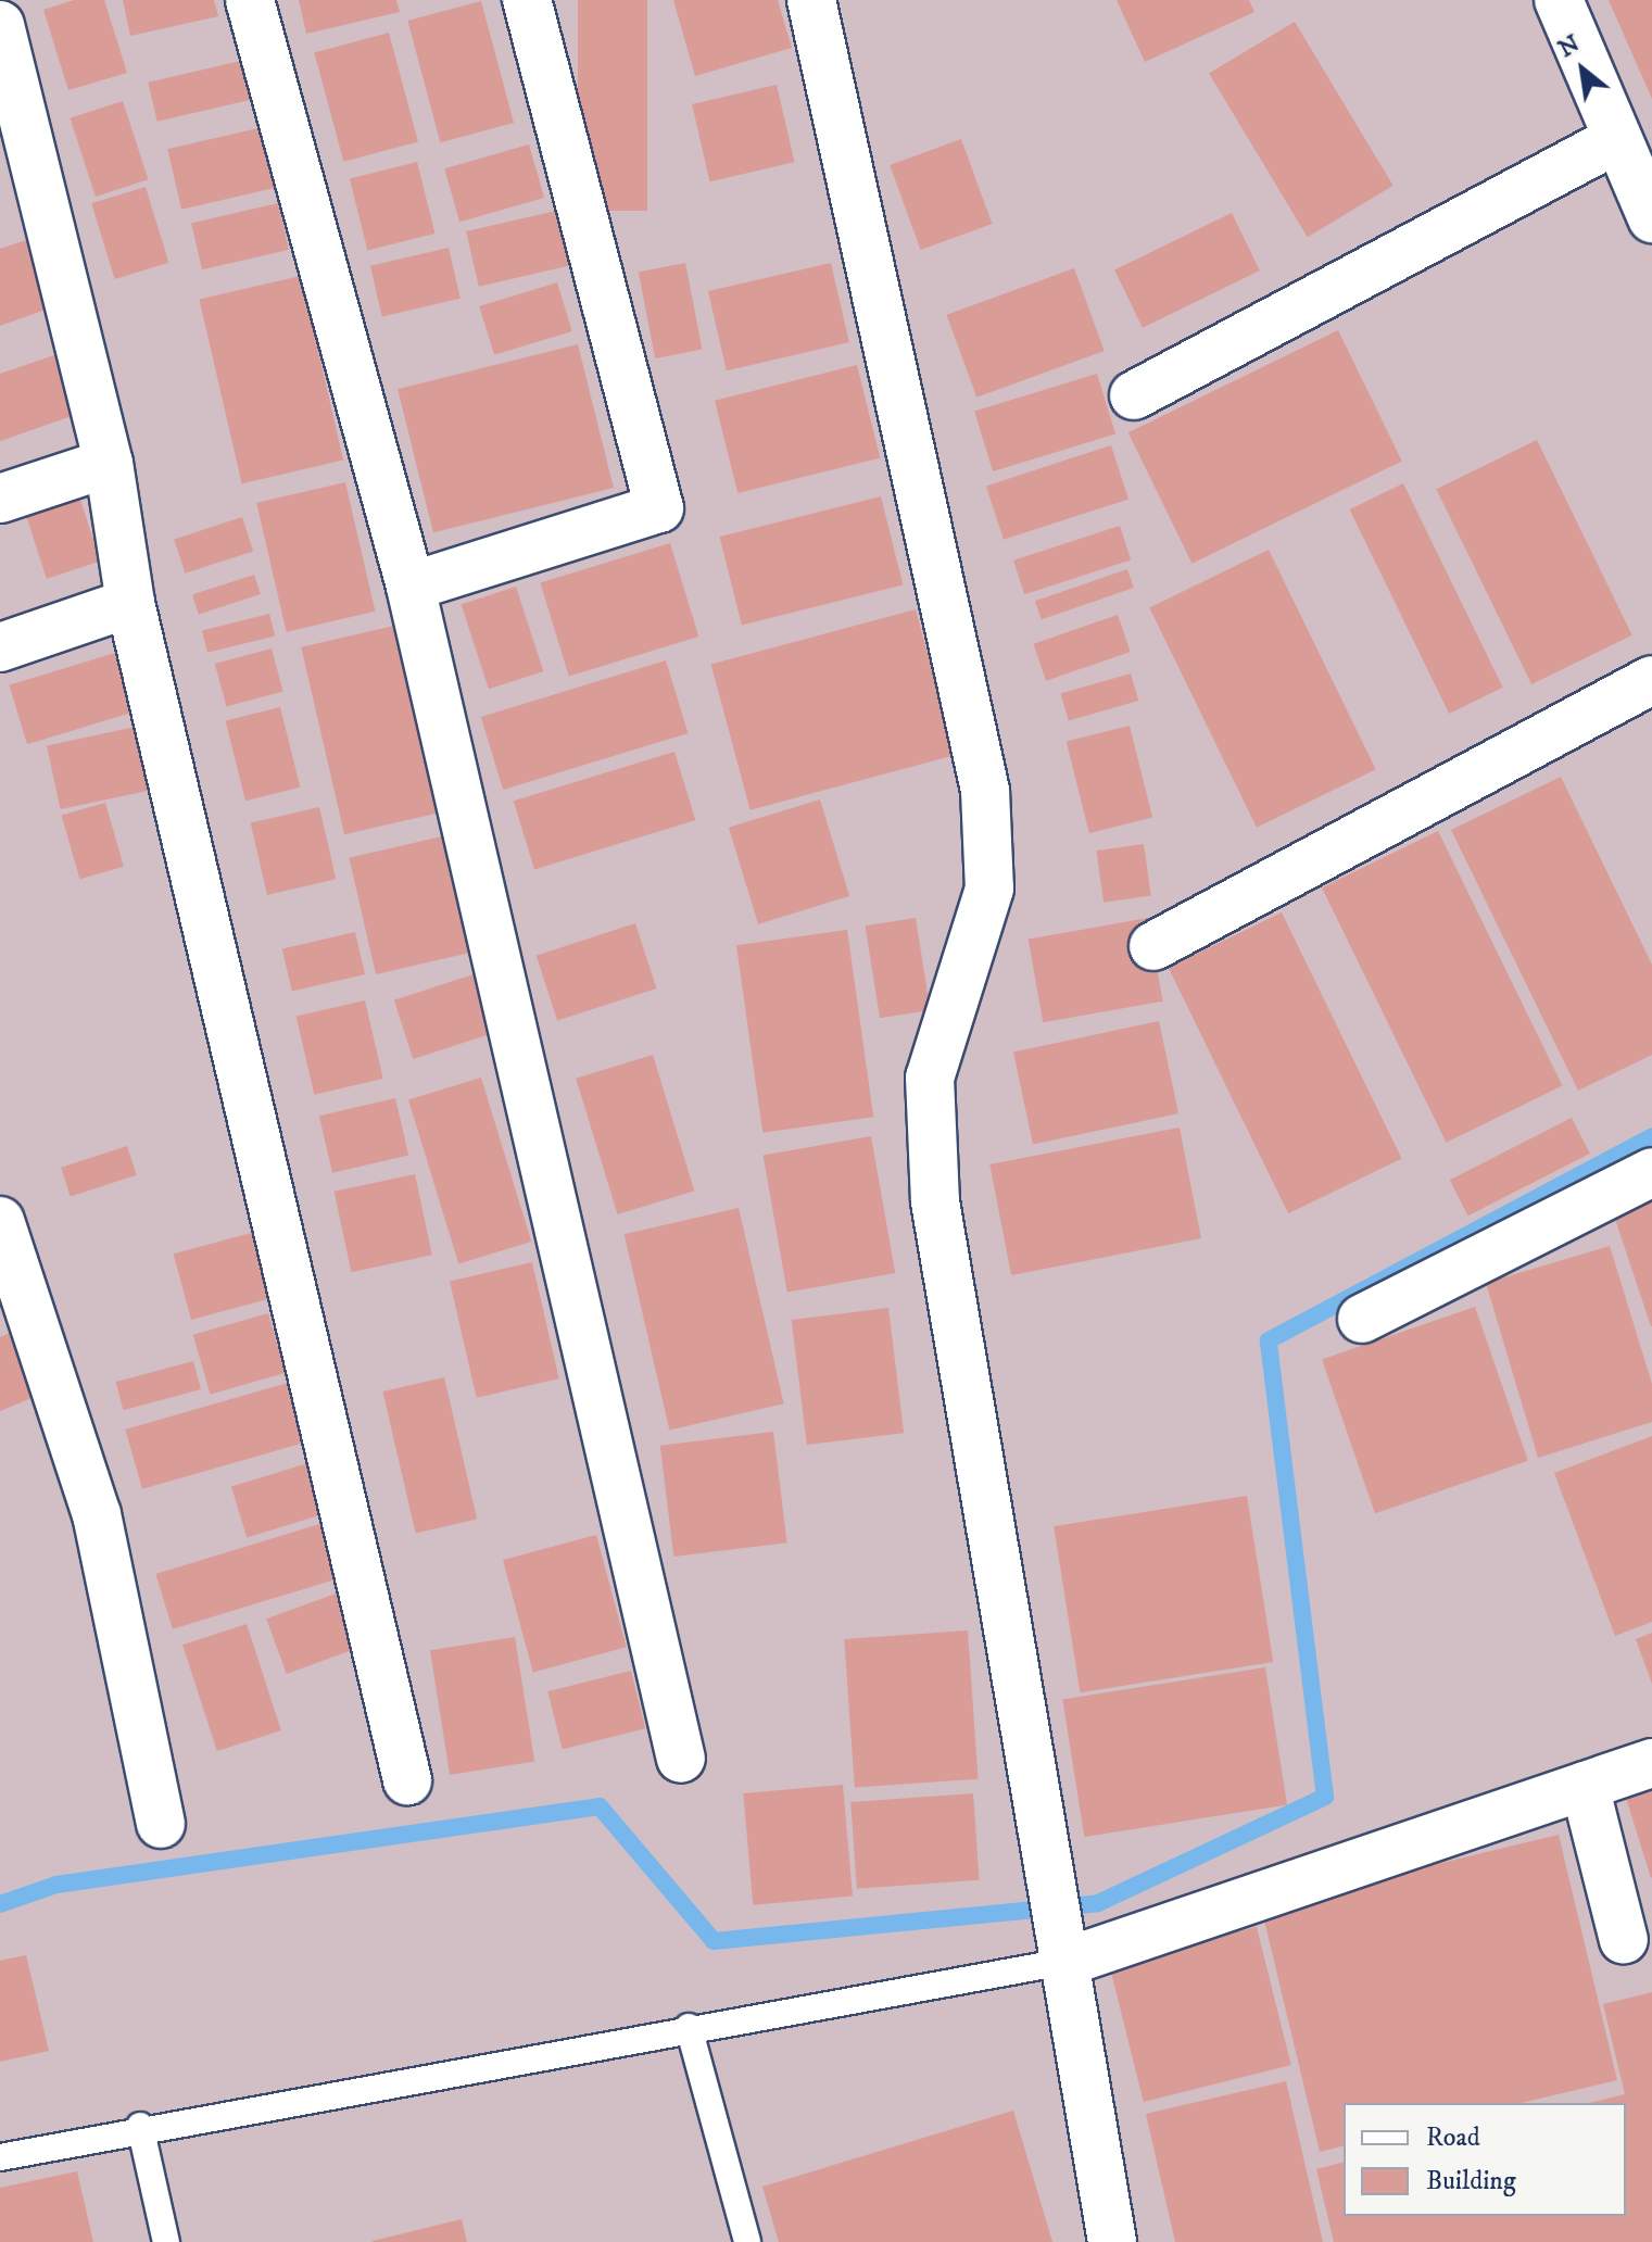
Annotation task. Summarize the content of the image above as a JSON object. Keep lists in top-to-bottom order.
{
  "legend": ["Road", "Building"],
  "north": "top left"
}
